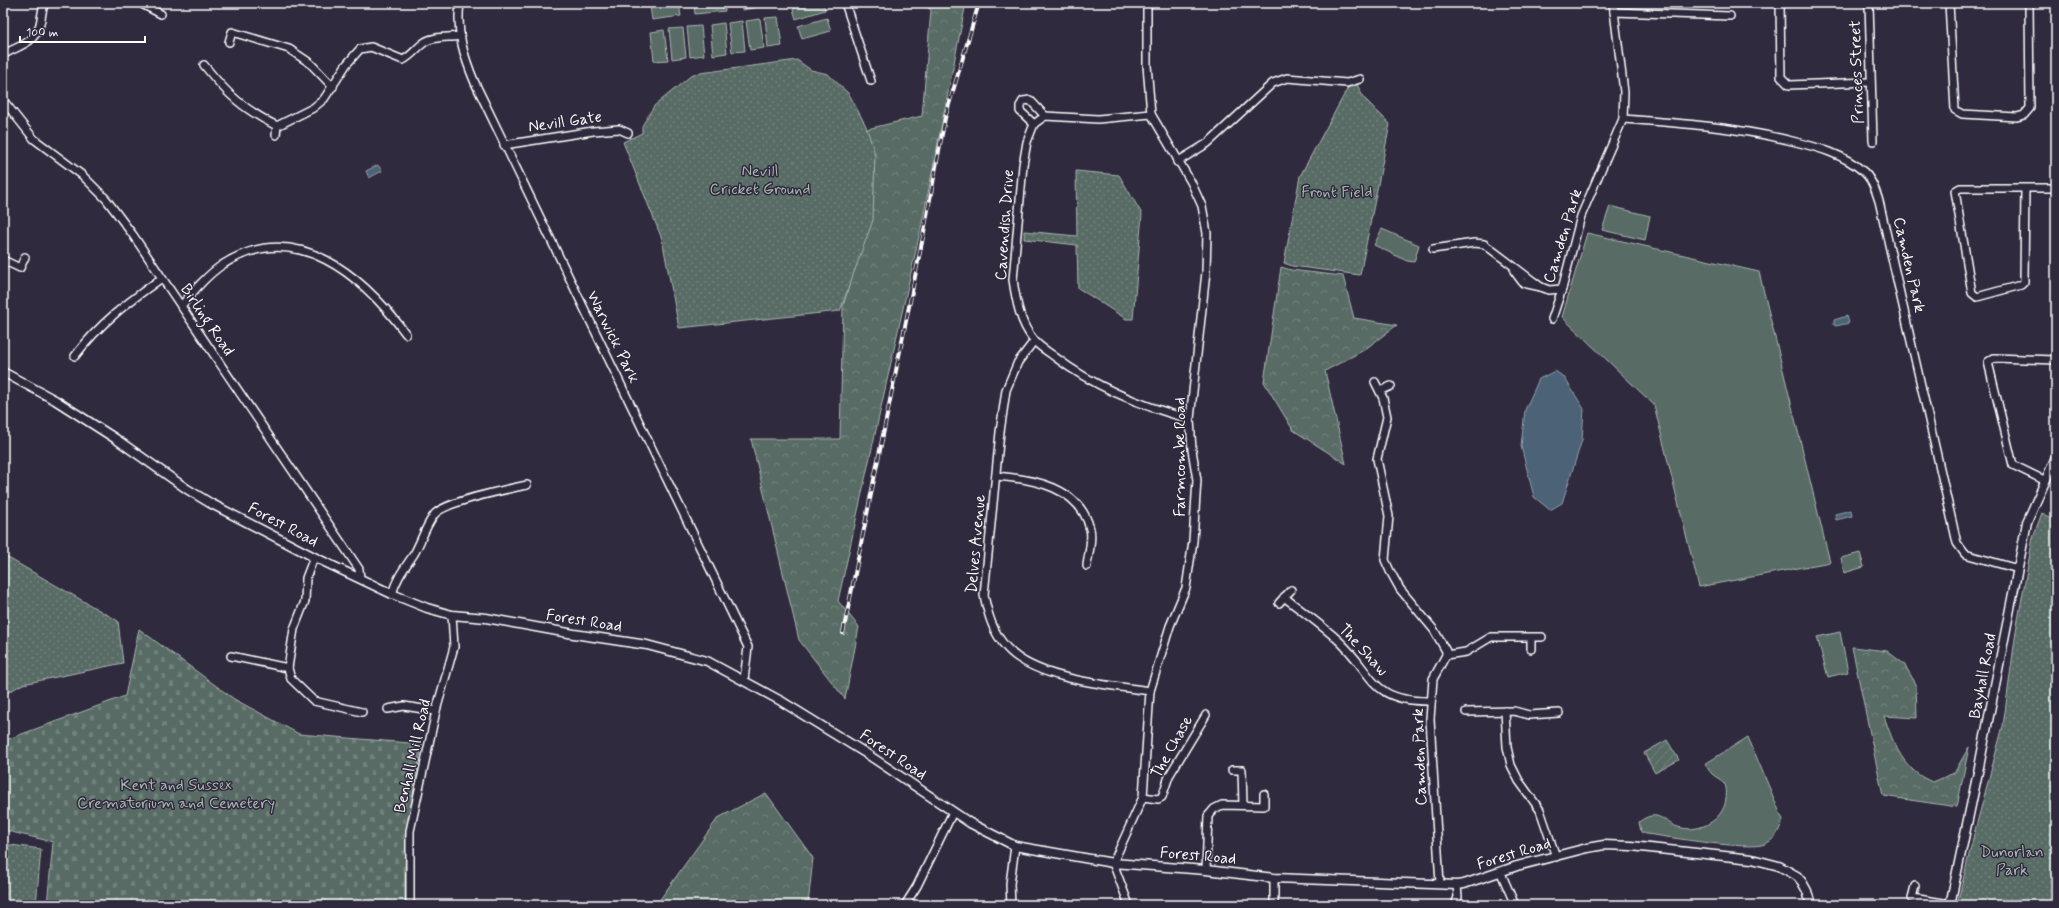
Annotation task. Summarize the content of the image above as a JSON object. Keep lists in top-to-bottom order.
{
  "streets": {
    "street": [
      "Princes Street",
      "Nevill Gate",
      "Cavendish Drive",
      "Camden Park",
      "Birling Road",
      "Warwick Park",
      "Farmcombe Road",
      "Forest Road",
      "Delves Avenue",
      "The Shaw",
      "Bayhall Road",
      "The Chase",
      "Benhall Mill Road"
    ]
  },
  "crossings": [
    ["Nevill Gate", "Warwick Park"],
    ["Cavendish Drive", "Farmcombe Road"],
    ["Cavendish Drive", "Delves Avenue"],
    ["Camden Park", "Forest Road"],
    ["Camden Park", "The Shaw"],
    ["Camden Park", "Bayhall Road"],
    ["Birling Road", "Forest Road"],
    ["Warwick Park", "Forest Road"],
    ["Farmcombe Road", "Forest Road"],
    ["Farmcombe Road", "Delves Avenue"],
    ["Farmcombe Road", "The Chase"],
    ["Forest Road", "Benhall Mill Road"]
  ],
  "parks": [
    "Nevill Cricket Ground",
    "Front Field",
    "Kent and Sussex Crematorium and Cemetery",
    "Dunorlan Park"
  ],
  "scale_bar": "100 m"
}
